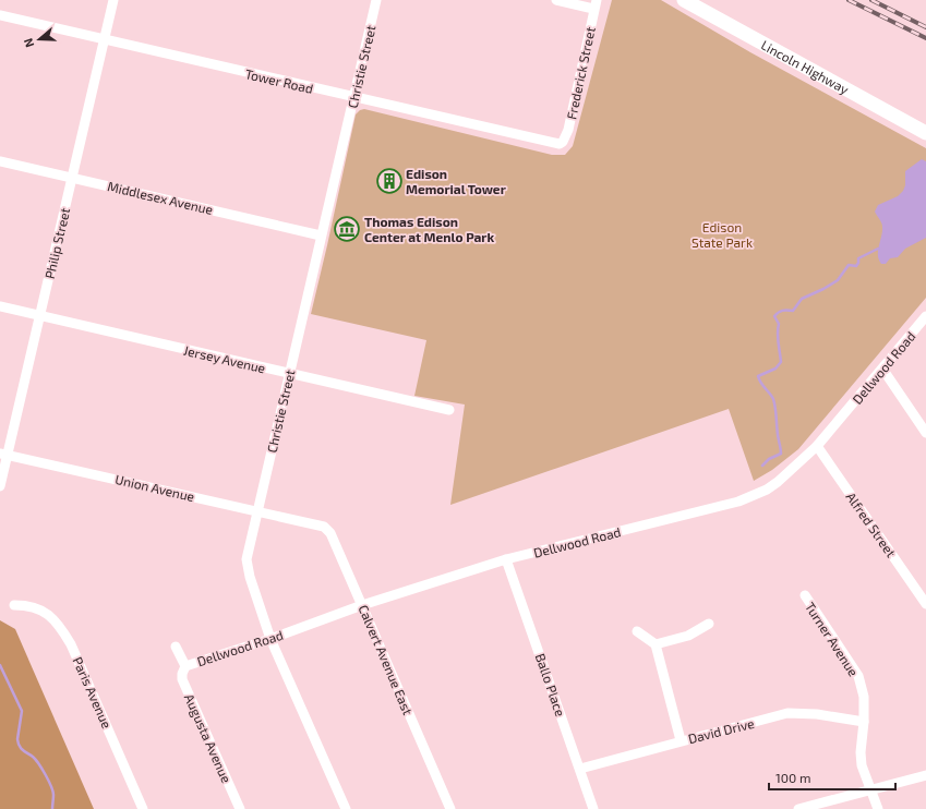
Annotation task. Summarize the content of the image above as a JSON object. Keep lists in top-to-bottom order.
{
  "streets": {
    "main road": ["Lincoln Highway"],
    "street": [
      "Christie Street",
      "Frederick Street",
      "Tower Road",
      "Middlesex Avenue",
      "Philip Street",
      "Jersey Avenue",
      "Dellwood Road",
      "Union Avenue",
      "Alfred Street",
      "Turner Avenue",
      "Calvert Avenue East",
      "Ballo Place",
      "Paris Avenue",
      "David Drive",
      "Augusta Avenue"
    ]
  },
  "crossings": [
    ["Christie Street", "Tower Road"],
    ["Christie Street", "Middlesex Avenue"],
    ["Christie Street", "Jersey Avenue"],
    ["Christie Street", "Dellwood Road"],
    ["Christie Street", "Union Avenue"],
    ["Frederick Street", "Tower Road"],
    ["Tower Road", "Philip Street"],
    ["Middlesex Avenue", "Philip Street"],
    ["Philip Street", "Jersey Avenue"],
    ["Philip Street", "Union Avenue"],
    ["Dellwood Road", "Alfred Street"],
    ["Dellwood Road", "Calvert Avenue East"],
    ["Dellwood Road", "Ballo Place"],
    ["Dellwood Road", "Augusta Avenue"],
    ["Union Avenue", "Calvert Avenue East"],
    ["Turner Avenue", "David Drive"],
    ["Ballo Place", "David Drive"]
  ],
  "parks": ["Edison State Park"],
  "places": {
    "building": ["Edison Memorial Tower"],
    "museum": ["Thomas Edison Center at Menlo Park"]
  },
  "scale_bar": "100 m",
  "north": "left"
}
